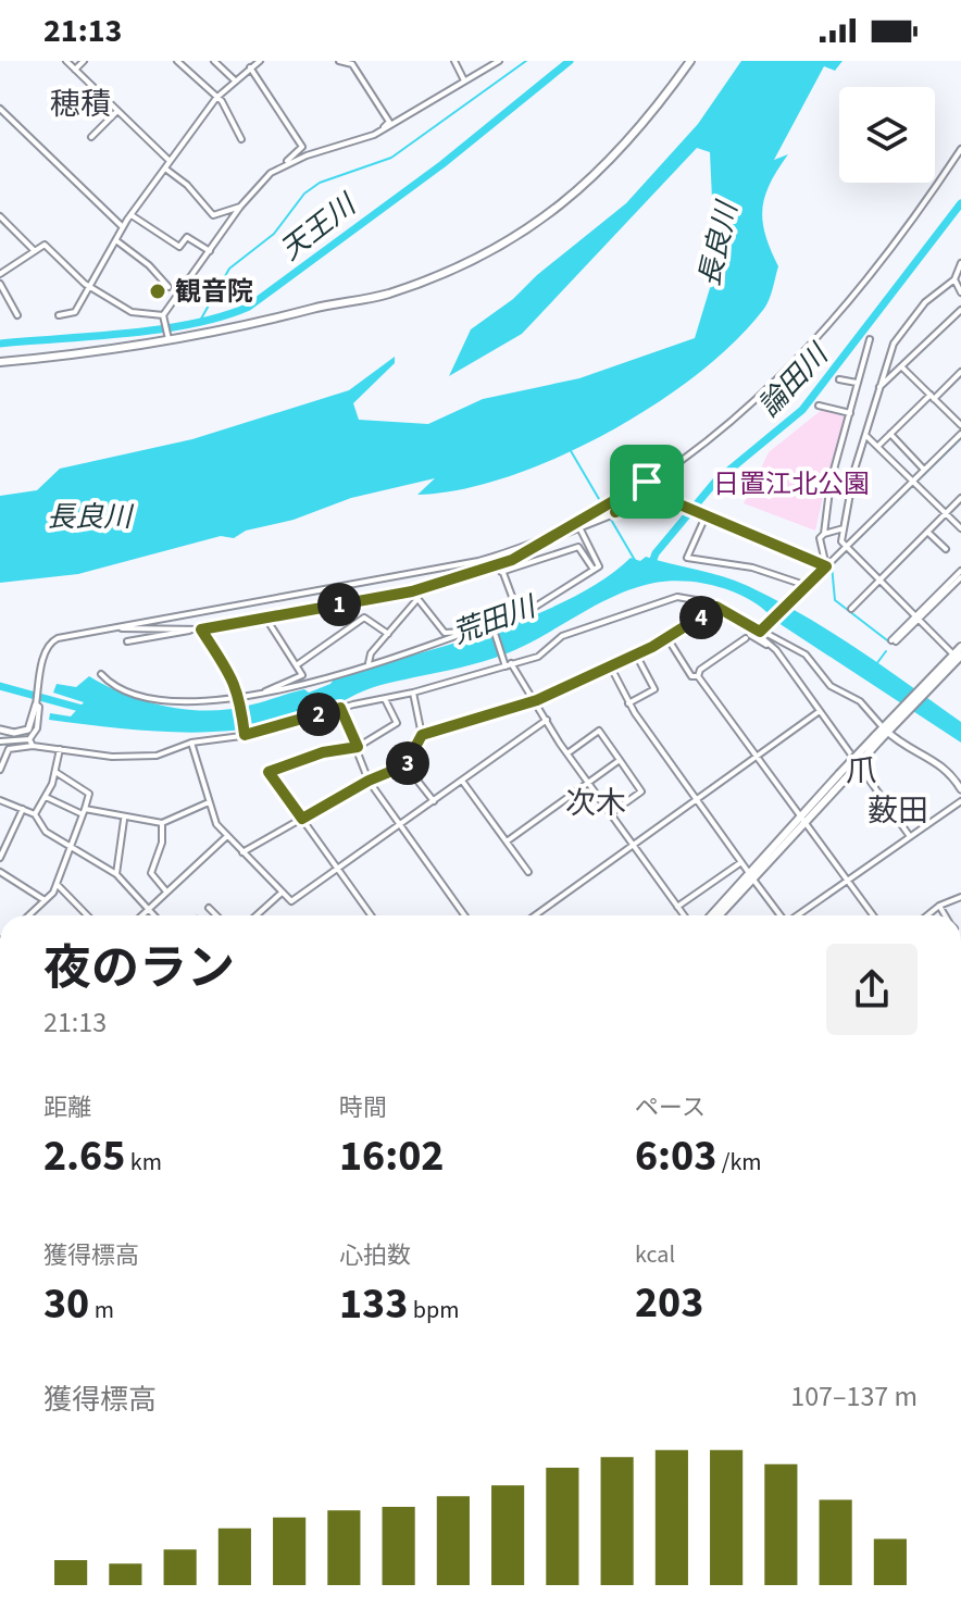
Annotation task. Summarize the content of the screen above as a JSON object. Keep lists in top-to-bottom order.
{
  "districts": [
    "穂積",
    "爪",
    "次木",
    "薮田"
  ],
  "water": [
    "天王川",
    "長良川",
    "論田川",
    "荒田川"
  ],
  "parks": ["日置江北公園"],
  "places": ["観音院"],
  "page": {
    "status": "21:13",
    "pins": [
      "1",
      "4",
      "2",
      "3"
    ],
    "heading": ["夜のラン", "21:13"],
    "stats": [
      ["距離", "2.65 km"],
      ["時間", "16:02"],
      ["ペース", "6:03 /km"],
      ["獲得標高", "30 m"],
      ["心拍数", "133 bpm"],
      ["kcal", "203"]
    ],
    "chart": ["獲得標高", "107–137 m"]
  }
}
